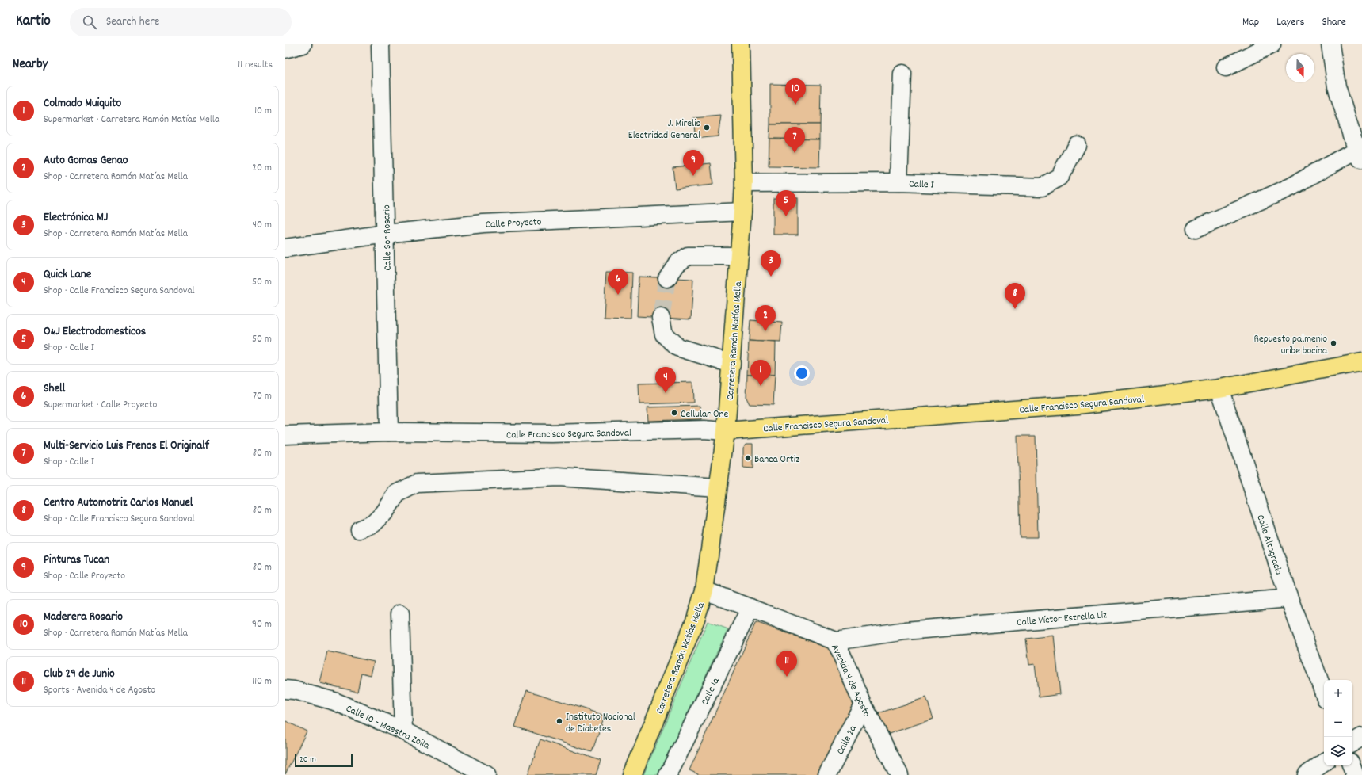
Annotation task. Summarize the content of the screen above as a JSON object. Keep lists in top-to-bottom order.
{
  "streets": {
    "main road": ["Carretera Ramón Matías Mella", "Calle Francisco Segura Sandoval"],
    "street": [
      "Calle I",
      "Calle Proyecto",
      "Calle Sor Rosario",
      "Calle Altagracia",
      "Calle Víctor Estrella Liz",
      "Avenida 4 de Agosto",
      "Calle 1a",
      "Calle 10 - Maestra Zoila",
      "Calle 2a"
    ]
  },
  "crossings": [
    ["Calle I", "Carretera Ramón Matías Mella"],
    ["Calle Proyecto", "Calle Sor Rosario"],
    ["Calle Proyecto", "Carretera Ramón Matías Mella"],
    ["Calle Sor Rosario", "Calle Francisco Segura Sandoval"],
    ["Carretera Ramón Matías Mella", "Calle Francisco Segura Sandoval"],
    ["Carretera Ramón Matías Mella", "Avenida 4 de Agosto"],
    ["Calle Francisco Segura Sandoval", "Calle Altagracia"],
    ["Calle Altagracia", "Calle Víctor Estrella Liz"],
    ["Calle Víctor Estrella Liz", "Avenida 4 de Agosto"],
    ["Avenida 4 de Agosto", "Calle 1a"],
    ["Avenida 4 de Agosto", "Calle 2a"]
  ],
  "places": [
    "J. Mirelis Electridad General",
    "Repuesto palmenio uribe bocina",
    "Cellular One",
    "Banca Ortiz",
    "Instituto Nacional de Diabetes"
  ],
  "scale_bar": "20 m",
  "north": "bottom",
  "page": {
    "header": "Kartio",
    "search": "Search here",
    "nav": ["Map", "Layers", "Share"],
    "heading": ["Nearby", "11 results"],
    "pins": [
      "10",
      "7",
      "9",
      "5",
      "3",
      "6",
      "8",
      "2",
      "1",
      "4",
      "11"
    ],
    "list": [
      {
        "mark": "1",
        "name": "Colmado Muiquito",
        "note": "Supermarket · Carretera Ramón Matías Mella",
        "value": "10 m"
      },
      {
        "mark": "2",
        "name": "Auto Gomas Genao",
        "note": "Shop · Carretera Ramón Matías Mella",
        "value": "20 m"
      },
      {
        "mark": "3",
        "name": "Electrónica MJ",
        "note": "Shop · Carretera Ramón Matías Mella",
        "value": "40 m"
      },
      {
        "mark": "4",
        "name": "Quick Lane",
        "note": "Shop · Calle Francisco Segura Sandoval",
        "value": "50 m"
      },
      {
        "mark": "5",
        "name": "O&J Electrodomesticos",
        "note": "Shop · Calle I",
        "value": "50 m"
      },
      {
        "mark": "6",
        "name": "Shell",
        "note": "Supermarket · Calle Proyecto",
        "value": "70 m"
      },
      {
        "mark": "7",
        "name": "Multi-Servicio Luis Frenos El Originalf",
        "note": "Shop · Calle I",
        "value": "80 m"
      },
      {
        "mark": "8",
        "name": "Centro Automotriz Carlos Manuel",
        "note": "Shop · Calle Francisco Segura Sandoval",
        "value": "80 m"
      },
      {
        "mark": "9",
        "name": "Pinturas Tucan",
        "note": "Shop · Calle Proyecto",
        "value": "80 m"
      },
      {
        "mark": "10",
        "name": "Maderera Rosario",
        "note": "Shop · Carretera Ramón Matías Mella",
        "value": "90 m"
      },
      {
        "mark": "11",
        "name": "Club 29 de Junio",
        "note": "Sports · Avenida 4 de Agosto",
        "value": "110 m"
      }
    ],
    "map_buttons": ["+", "−"],
    "scale": "20 m"
  }
}
